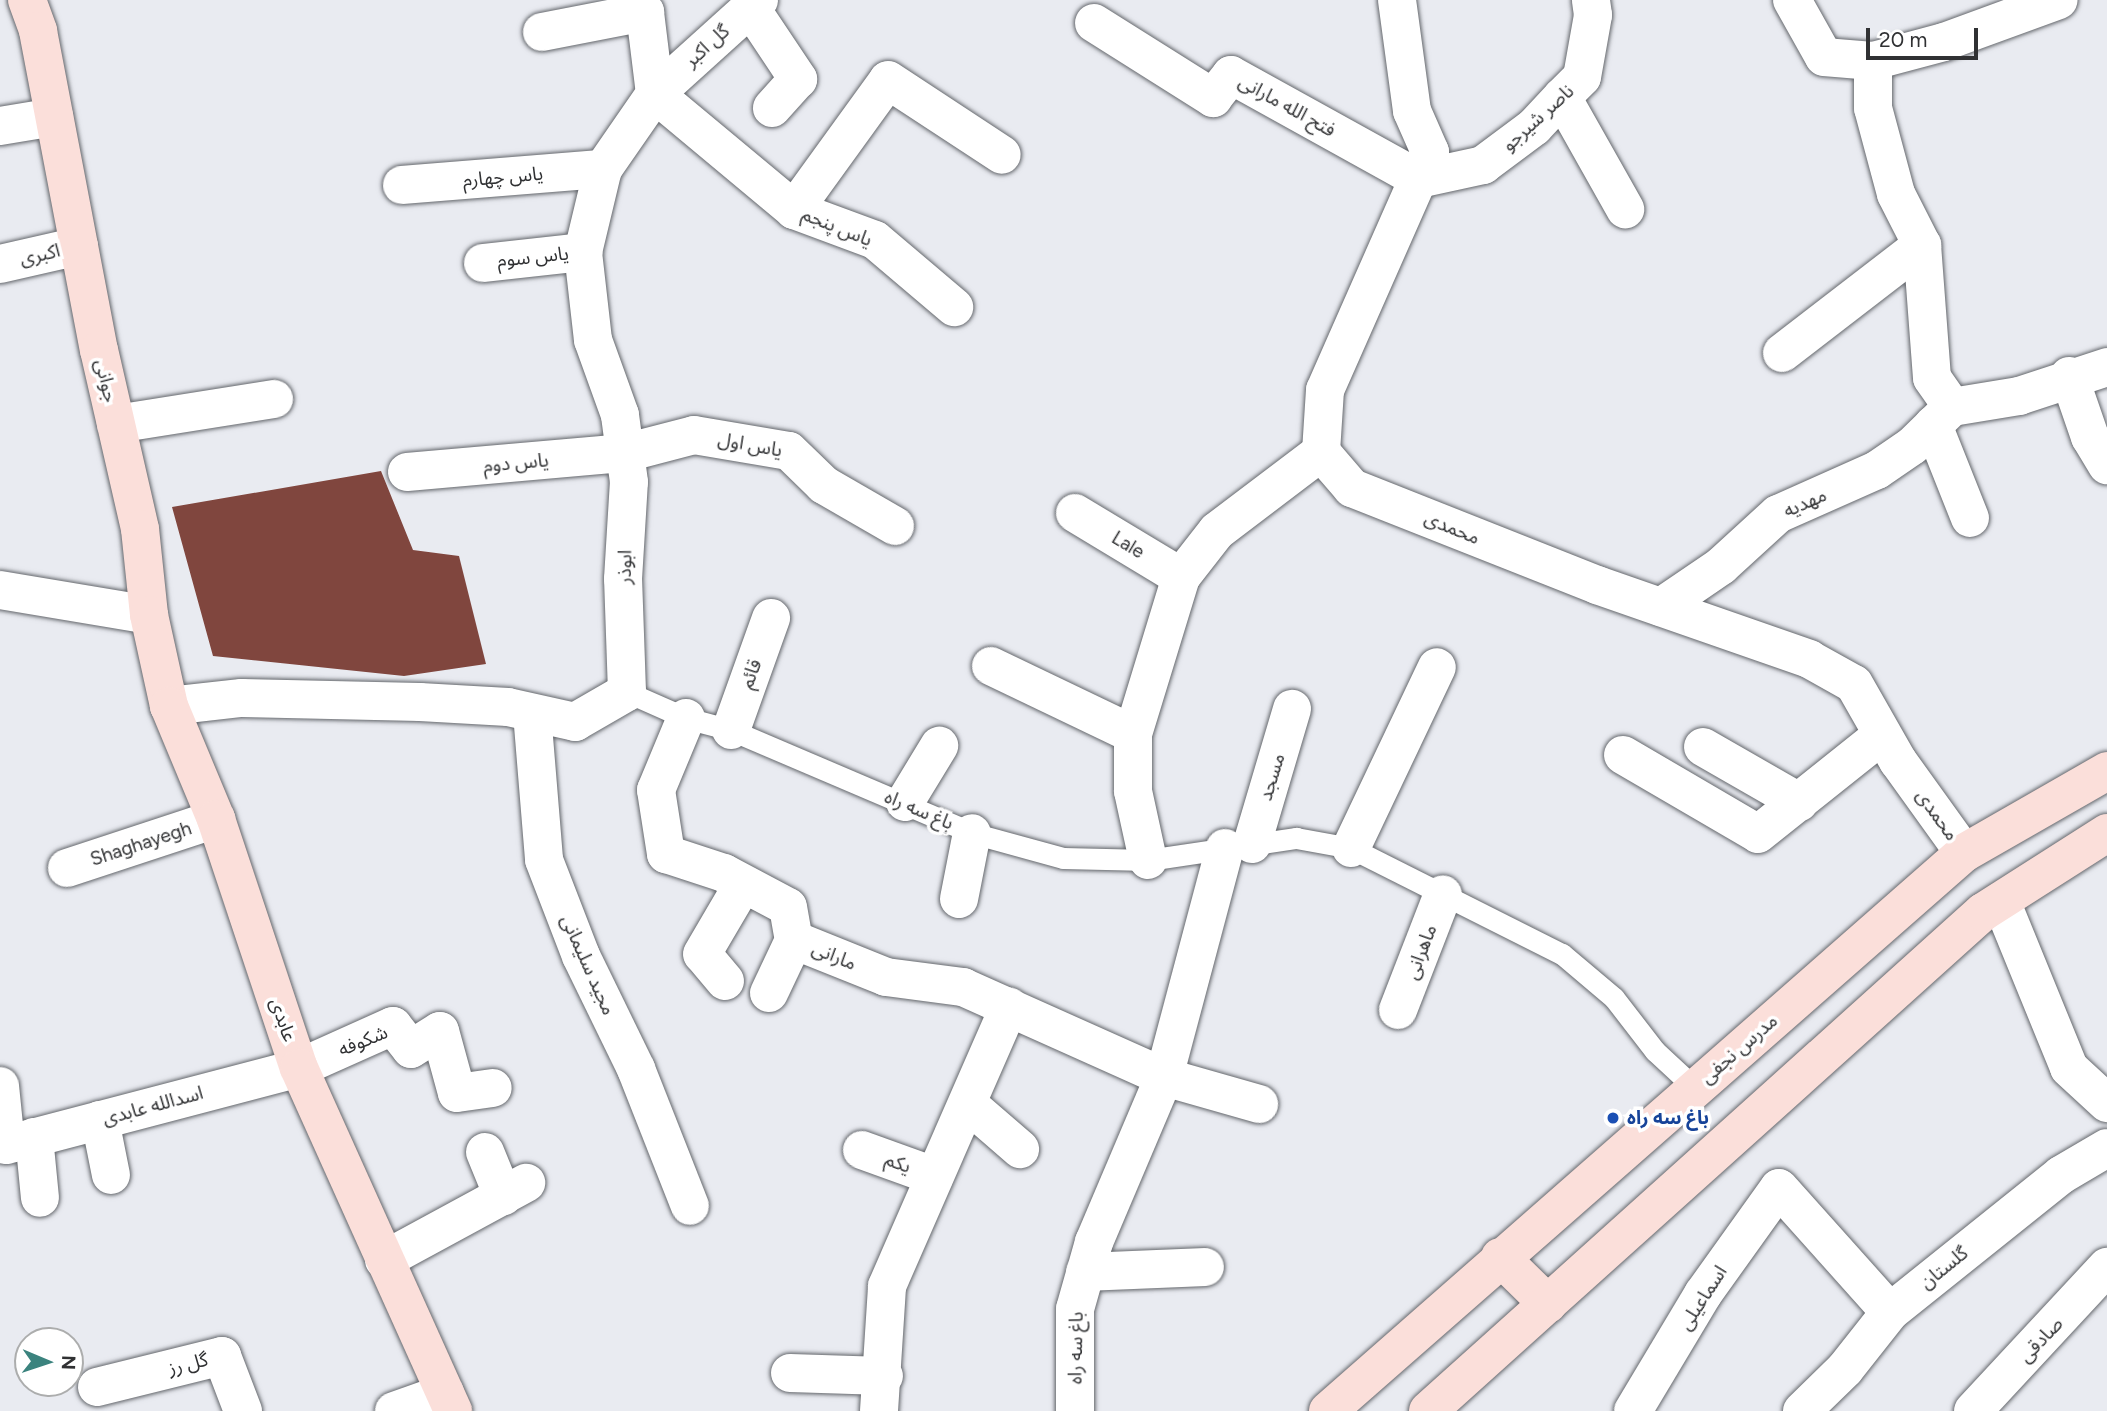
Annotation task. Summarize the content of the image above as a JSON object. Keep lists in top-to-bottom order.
{
  "streets": {
    "main road": ["جوانی", "عابدی", "مدرس نجفی"],
    "street": [
      "گل اکبر",
      "فتح الله مارانی",
      "ناصر شیرجو",
      "یاس چهارم",
      "یاس پنجم",
      "اکبری",
      "یاس سوم",
      "یاس اول",
      "یاس دوم",
      "مهدیه",
      "محمدی",
      "Lale",
      "ابوذر",
      "قائم",
      "مسجد",
      "باغ سه راه",
      "Shaghayegh",
      "ماهرانی",
      "مارانی",
      "مجید سلیمانی",
      "شکوفه",
      "اسدالله عابدی",
      "یکم",
      "گلستان",
      "اسماعیلی",
      "صادقی",
      "گل رز"
    ]
  },
  "crossings": [
    ["گل اکبر", "یاس پنجم"],
    ["گل اکبر", "ابوذر"],
    ["فتح الله مارانی", "ناصر شیرجو"],
    ["یاس چهارم", "ابوذر"],
    ["یاس پنجم", "ابوذر"],
    ["اکبری", "جوانی"],
    ["یاس سوم", "ابوذر"],
    ["جوانی", "عابدی"],
    ["یاس اول", "یاس دوم"],
    ["یاس اول", "ابوذر"],
    ["یاس دوم", "ابوذر"],
    ["مهدیه", "محمدی"],
    ["محمدی", "مدرس نجفی"],
    ["ابوذر", "باغ سه راه"],
    ["قائم", "باغ سه راه"],
    ["مسجد", "باغ سه راه"],
    ["باغ سه راه", "ماهرانی"],
    ["باغ سه راه", "مارانی"],
    ["باغ سه راه", "مدرس نجفی"],
    ["Shaghayegh", "عابدی"],
    ["عابدی", "شکوفه"],
    ["عابدی", "اسدالله عابدی"],
    ["شکوفه", "اسدالله عابدی"],
    ["گلستان", "اسماعیلی"]
  ],
  "places": ["باغ سه راه"],
  "scale_bar": "20 m",
  "north": "right"
}
